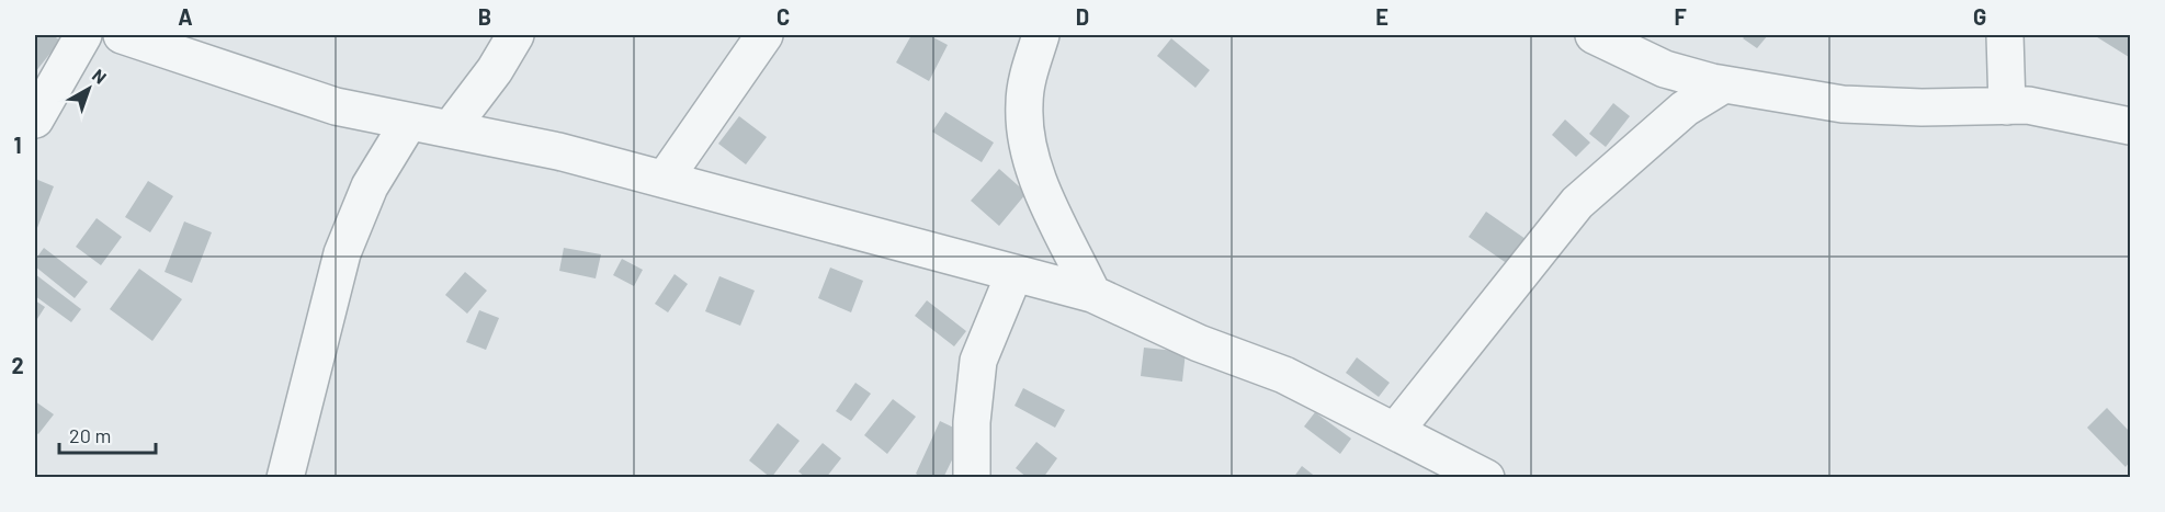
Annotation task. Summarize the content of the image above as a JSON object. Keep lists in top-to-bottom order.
{
  "scale_bar": "20 m",
  "north": "top right",
  "grid": {
    "columns": [
      "A",
      "B",
      "C",
      "D",
      "E",
      "F",
      "G"
    ],
    "rows": ["1", "2"]
  }
}
